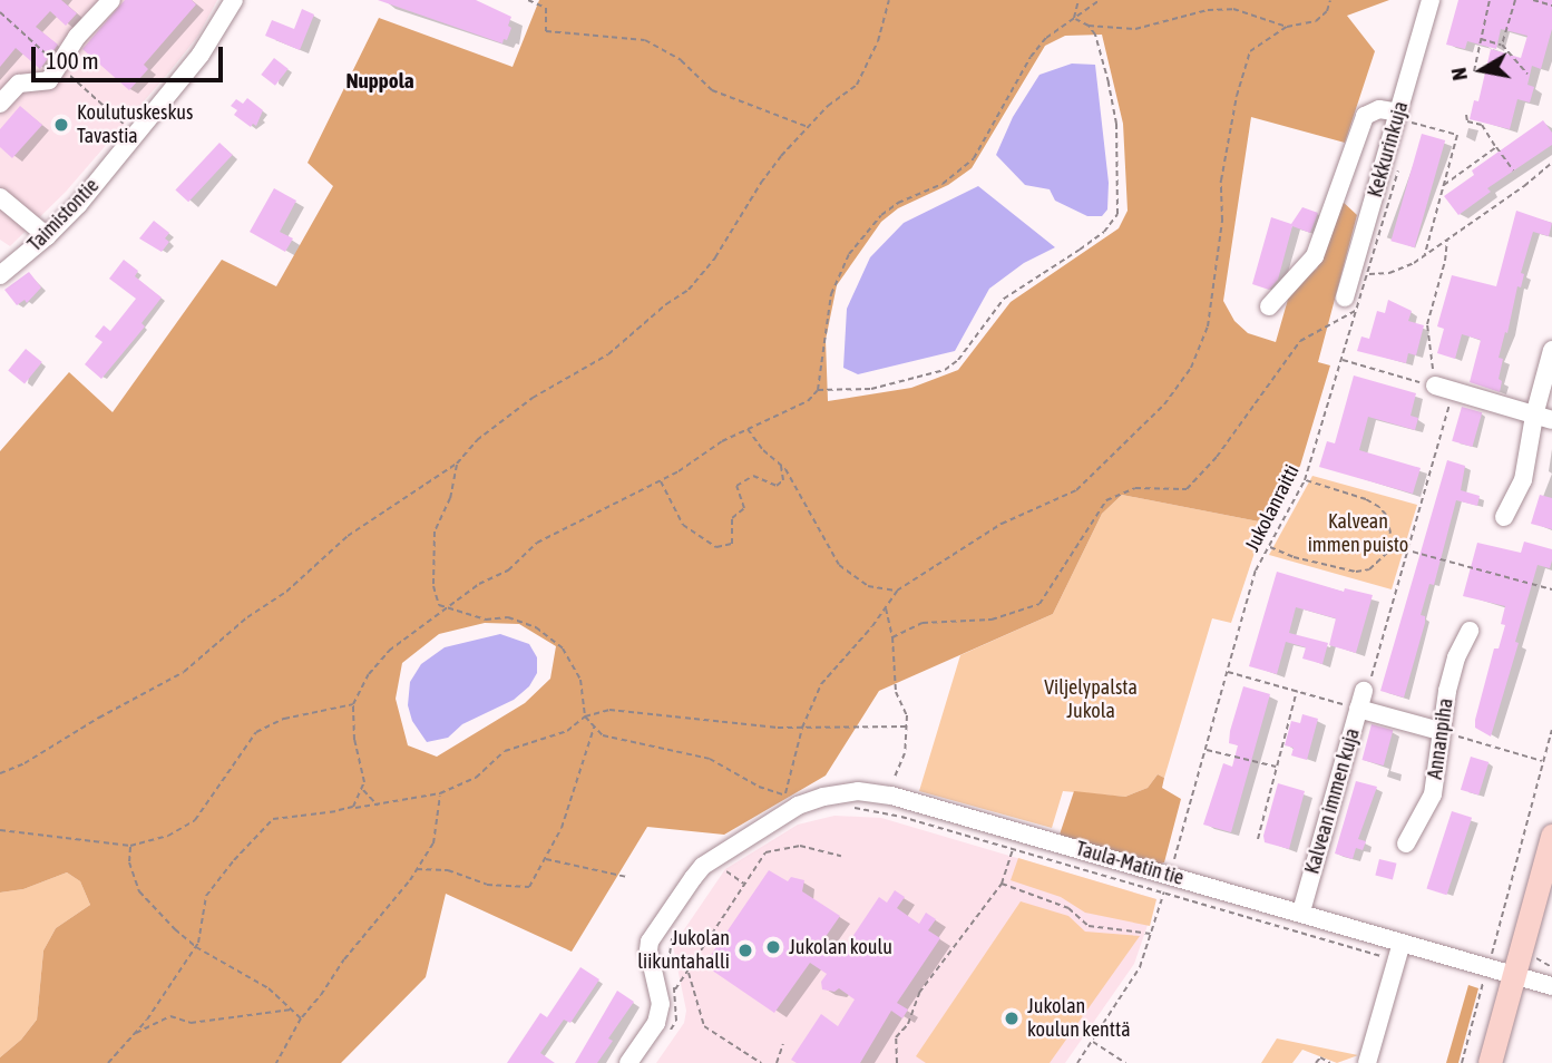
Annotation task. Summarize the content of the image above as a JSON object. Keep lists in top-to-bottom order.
{
  "streets": {
    "street": [
      "Kekkurinkuja",
      "Taimistontie",
      "Annanpiha",
      "Kalvean immen kuja",
      "Taula-Matin tie"
    ],
    "path": ["Jukolanraitti"]
  },
  "crossings": [
    ["Kekkurinkuja", "Jukolanraitti"],
    ["Kalvean immen kuja", "Taula-Matin tie"]
  ],
  "districts": ["Nuppola"],
  "parks": ["Kalvean immen puisto", "Viljelypalsta Jukola"],
  "places": [
    "Koulutuskeskus Tavastia",
    "Jukolan koulu",
    "Jukolan liikuntahalli",
    "Jukolan koulun kenttä"
  ],
  "scale_bar": "100 m",
  "north": "left"
}
